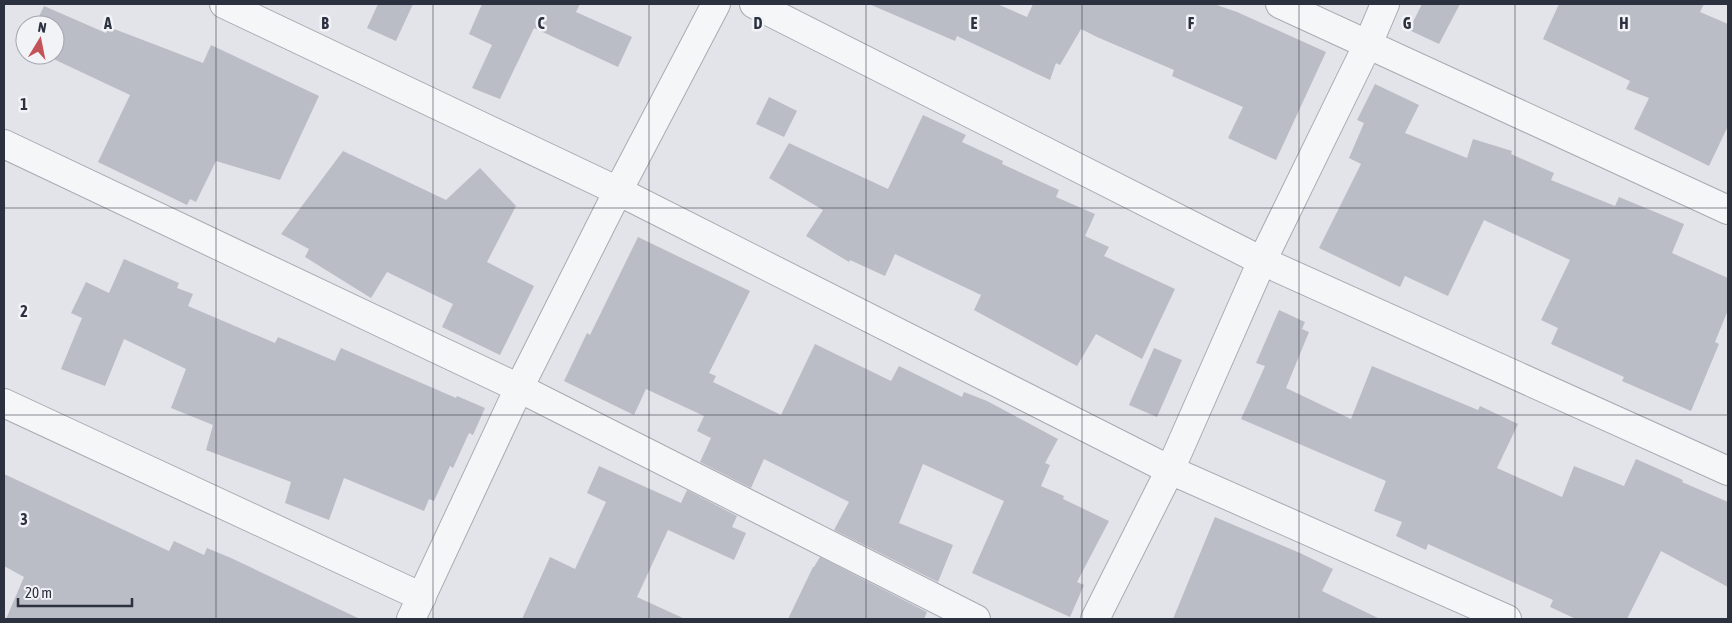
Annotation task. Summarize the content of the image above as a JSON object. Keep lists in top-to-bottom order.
{
  "scale_bar": "20 m",
  "north": "top",
  "grid": {
    "columns": [
      "A",
      "B",
      "C",
      "D",
      "E",
      "F",
      "G",
      "H"
    ],
    "rows": ["1", "2", "3"]
  }
}
